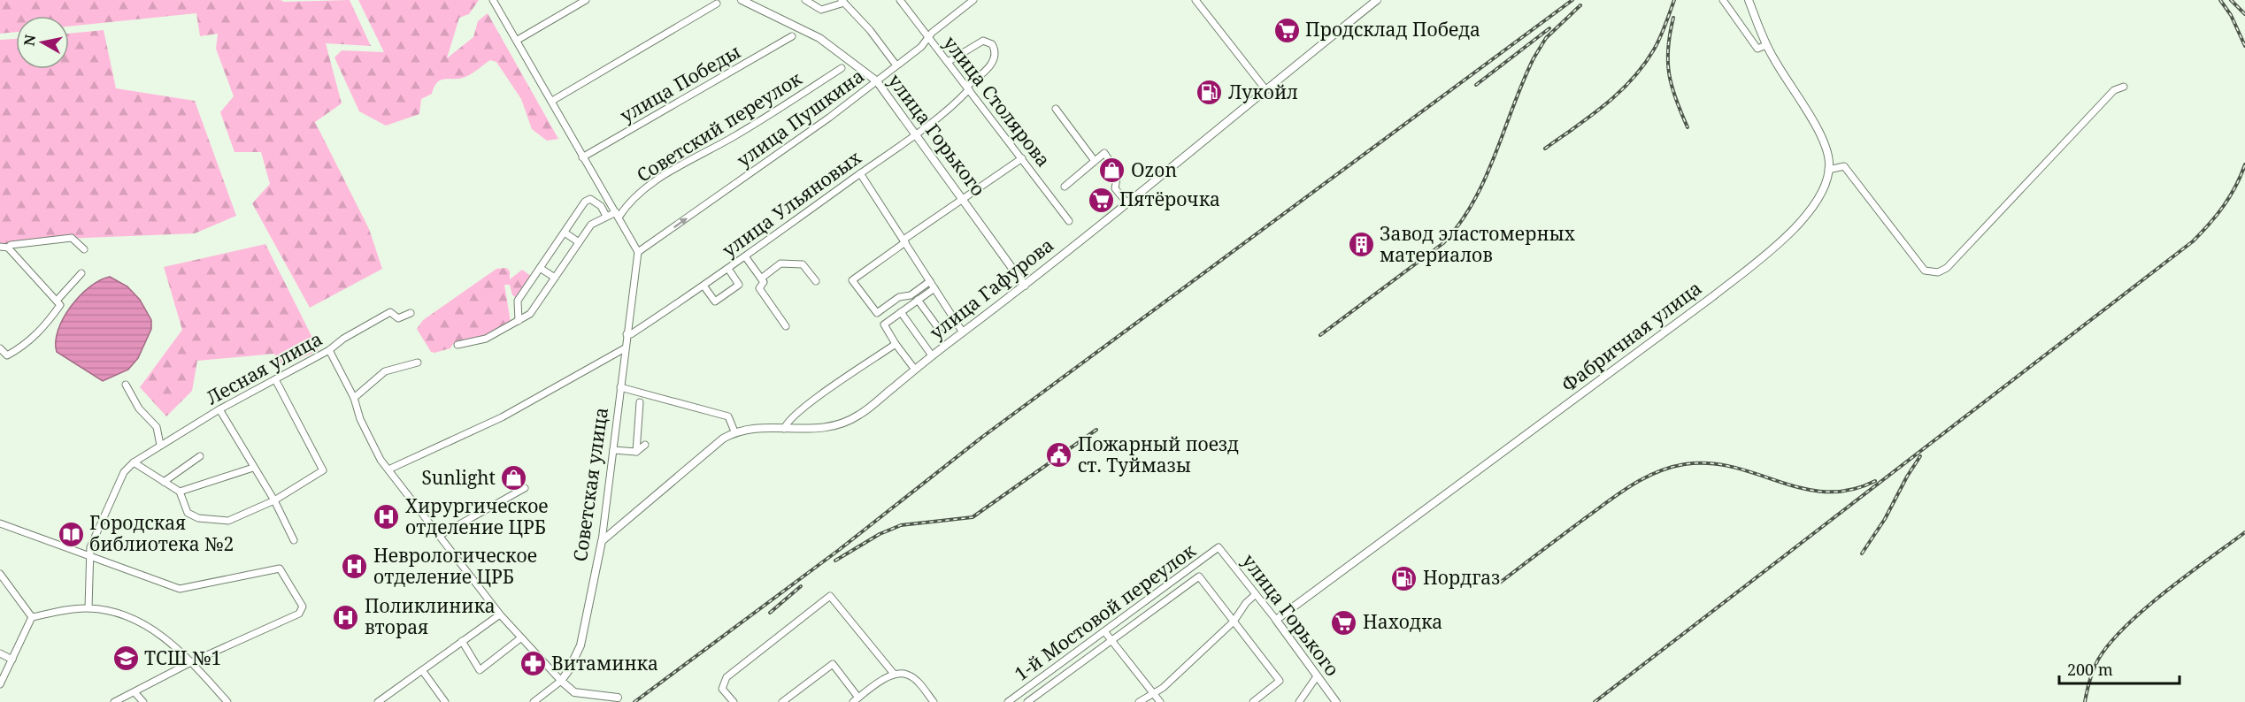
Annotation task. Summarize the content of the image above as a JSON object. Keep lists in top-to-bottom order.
{
  "streets": {
    "main road": [
      "улица Горького",
      "улица Гафурова",
      "Фабричная улица",
      "Советская улица"
    ],
    "street": [
      "улица Победы",
      "улица Столярова",
      "улица Пушкина",
      "Советский переулок",
      "улица Ульяновых",
      "Лесная улица",
      "1-й Мостовой переулок"
    ]
  },
  "crossings": [
    ["улица Столярова", "улица Пушкина"],
    ["улица Столярова", "улица Ульяновых"],
    ["улица Пушкина", "улица Горького"],
    ["улица Пушкина", "Советская улица"],
    ["улица Горького", "улица Ульяновых"],
    ["улица Горького", "улица Гафурова"],
    ["улица Горького", "Фабричная улица"],
    ["улица Горького", "1-й Мостовой переулок"],
    ["улица Ульяновых", "Советская улица"],
    ["улица Гафурова", "Советская улица"]
  ],
  "one_way": ["улица Пушкина"],
  "places": {
    "supermarket": ["Продсклад Победа", "Пятёрочка", "Находка"],
    "fuel station": ["Лукойл", "Нордгаз"],
    "shop": ["Ozon", "Sunlight"],
    "building": ["Завод эластомерных материалов"],
    "public building": ["Пожарный поезд ст. Туймазы"],
    "hospital": ["Хирургическое отделение ЦРБ", "Неврологическое отделение ЦРБ", "Поликлиника вторая"],
    "library": ["Городская библиотека №2"],
    "school or university": ["ТСШ №1"],
    "pharmacy": ["Витаминка"]
  },
  "scale_bar": "200 m",
  "north": "left"
}
